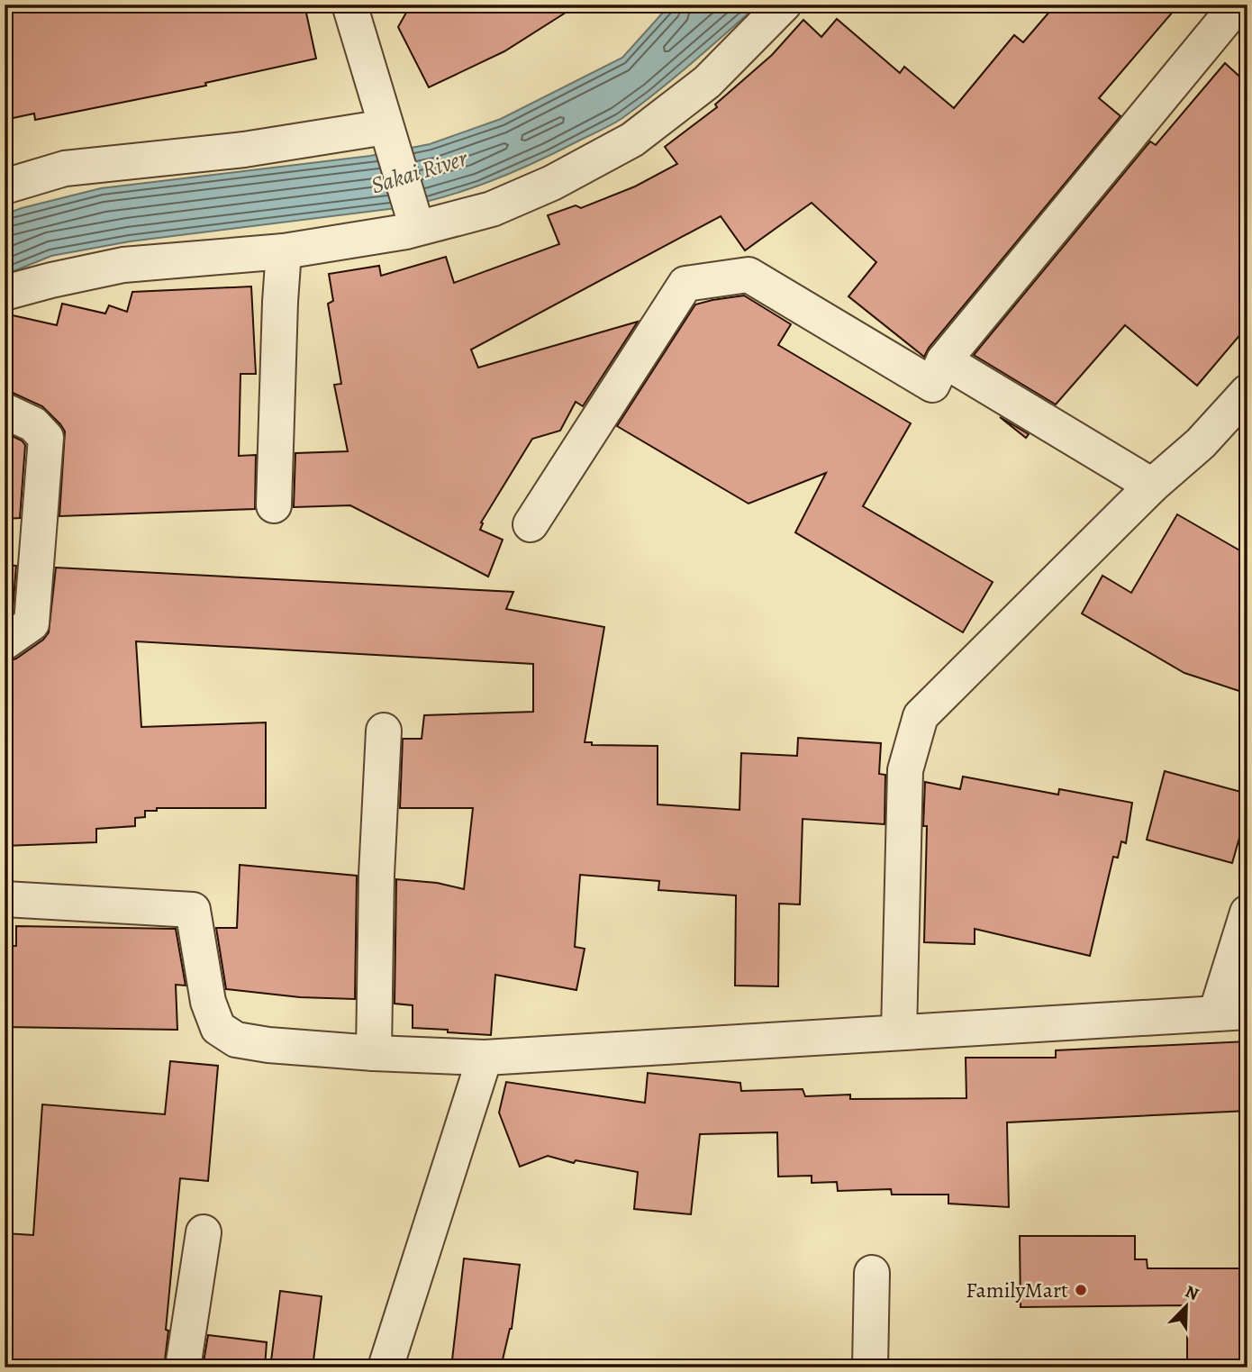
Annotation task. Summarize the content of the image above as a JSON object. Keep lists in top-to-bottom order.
{
  "water": ["Sakai River"],
  "places": ["FamilyMart"],
  "north": "top right"
}
